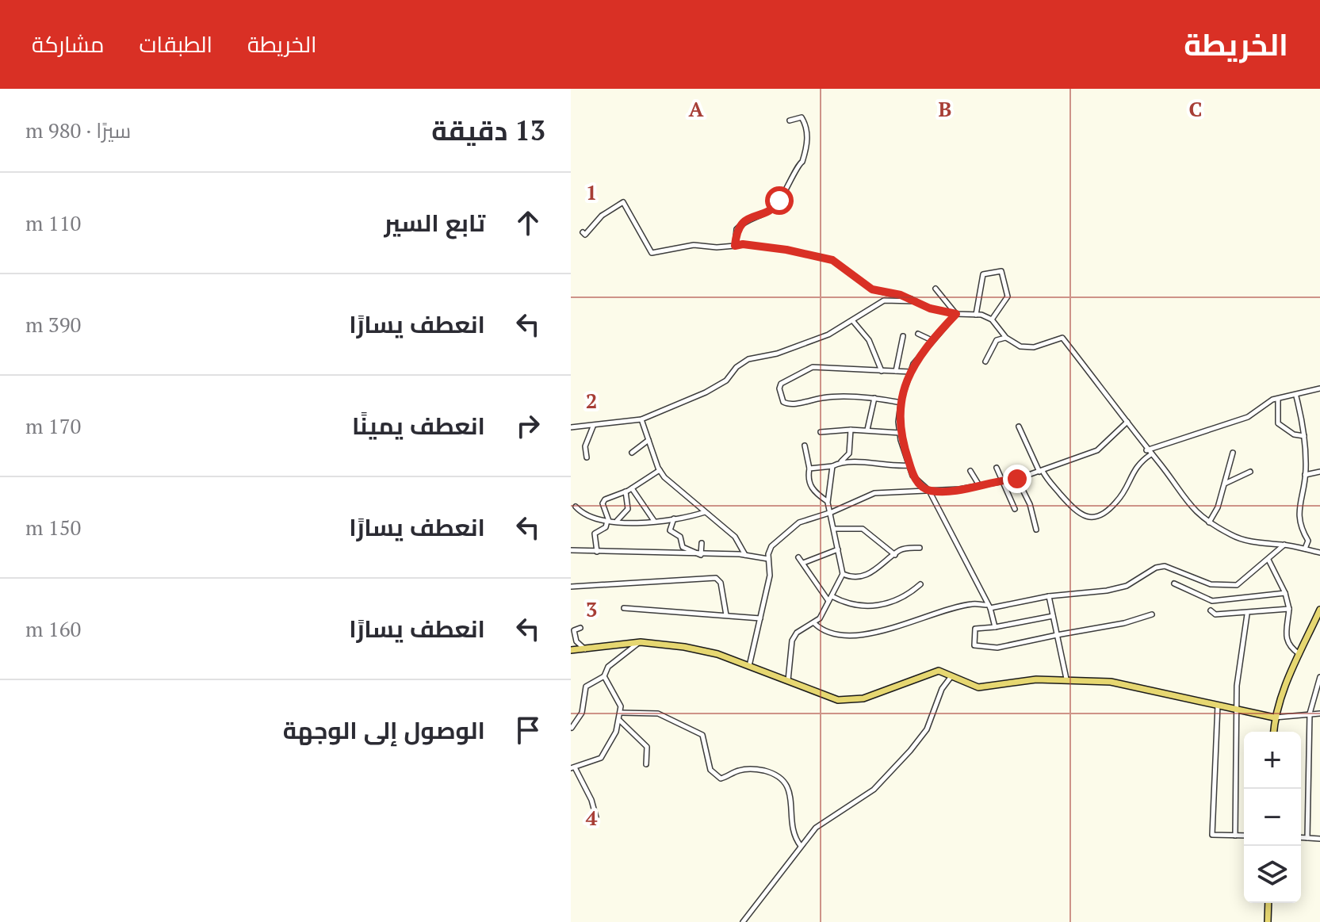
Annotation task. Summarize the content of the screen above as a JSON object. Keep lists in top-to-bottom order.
{
  "page": {
    "header": "الخريطة",
    "nav": ["الخريطة", "الطبقات", "مشاركة"],
    "heading": ["13 دقيقة", "سيرًا · 980 m"],
    "list": [
      ["تابع السير", "110 m"],
      ["انعطف يسارًا", "390 m"],
      ["انعطف يمينًا", "170 m"],
      ["انعطف يسارًا", "150 m"],
      ["انعطف يسارًا", "160 m"],
      "الوصول إلى الوجهة"
    ],
    "map_buttons": ["+", "−"]
  },
  "grid": {
    "columns": ["A", "B", "C"],
    "rows": [
      "1",
      "2",
      "3",
      "4"
    ]
  }
}
